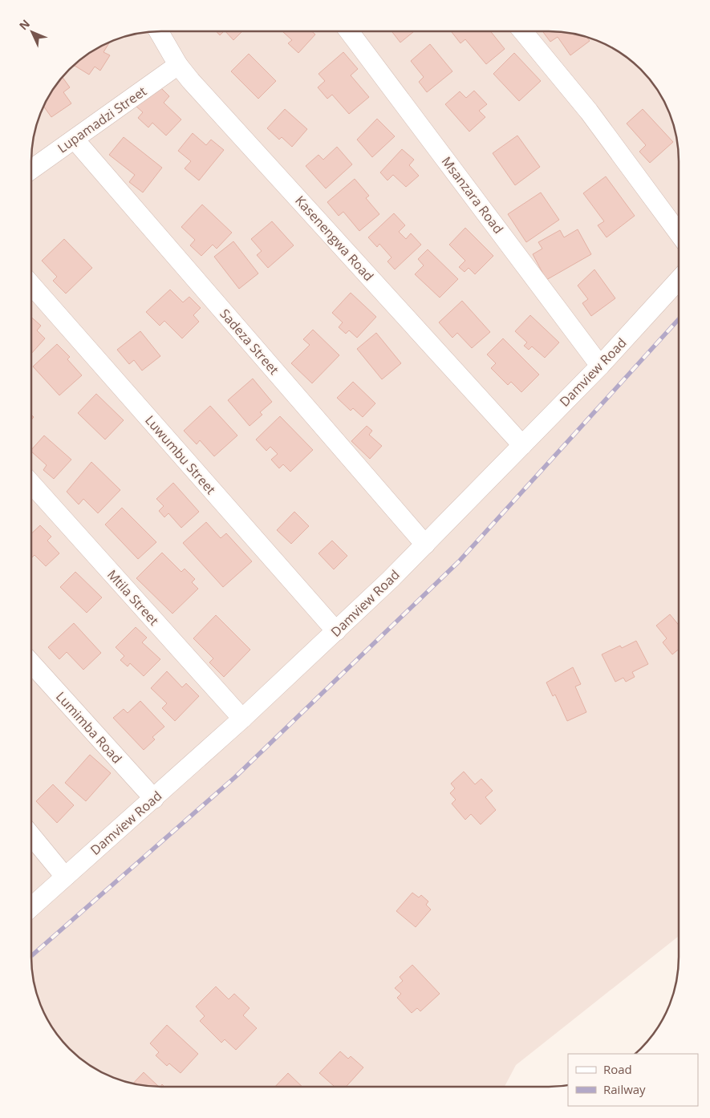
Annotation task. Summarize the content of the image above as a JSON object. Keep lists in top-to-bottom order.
{
  "streets": {
    "street": [
      "Lupamadzi Street",
      "Msanzara Road",
      "Kasenengwa Road",
      "Sadeza Street",
      "Damview Road",
      "Luwumbu Street",
      "Mtila Street",
      "Lumimba Road"
    ]
  },
  "crossings": [
    ["Lupamadzi Street", "Kasenengwa Road"],
    ["Lupamadzi Street", "Sadeza Street"],
    ["Msanzara Road", "Damview Road"],
    ["Kasenengwa Road", "Damview Road"],
    ["Sadeza Street", "Damview Road"],
    ["Damview Road", "Luwumbu Street"],
    ["Damview Road", "Mtila Street"],
    ["Damview Road", "Lumimba Road"]
  ],
  "legend": ["Road", "Railway"],
  "north": "top left"
}
